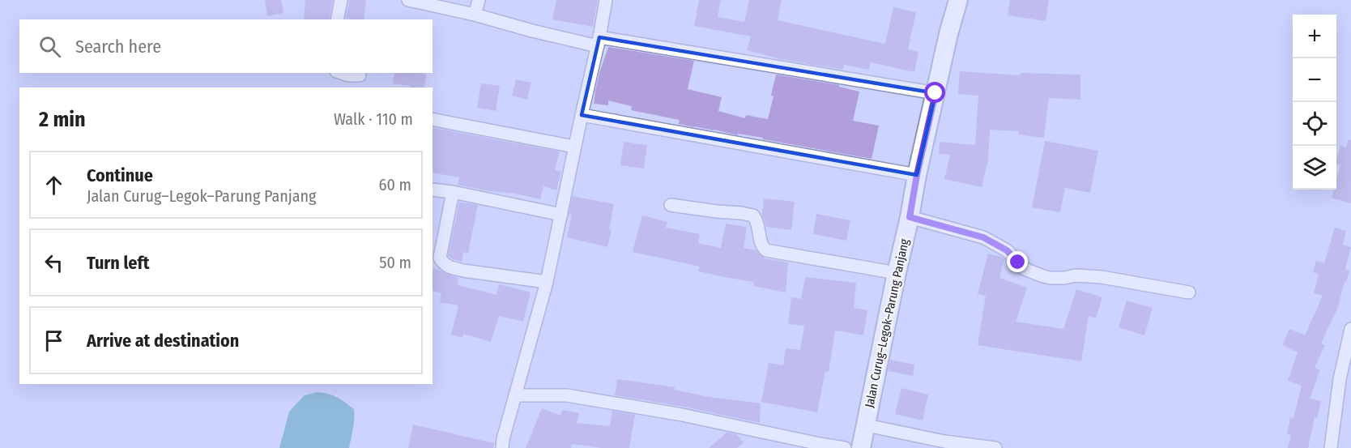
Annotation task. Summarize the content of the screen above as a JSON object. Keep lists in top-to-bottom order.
{
  "streets": {
    "main road": ["Jalan Curug–Legok–Parung Panjang"]
  },
  "page": {
    "map_buttons": ["+", "−"],
    "search": "Search here",
    "heading": ["2 min", "Walk · 110 m"],
    "list": [
      ["Continue", "Jalan Curug–Legok–Parung Panjang", "60 m"],
      ["Turn left", "50 m"],
      "Arrive at destination"
    ]
  }
}
